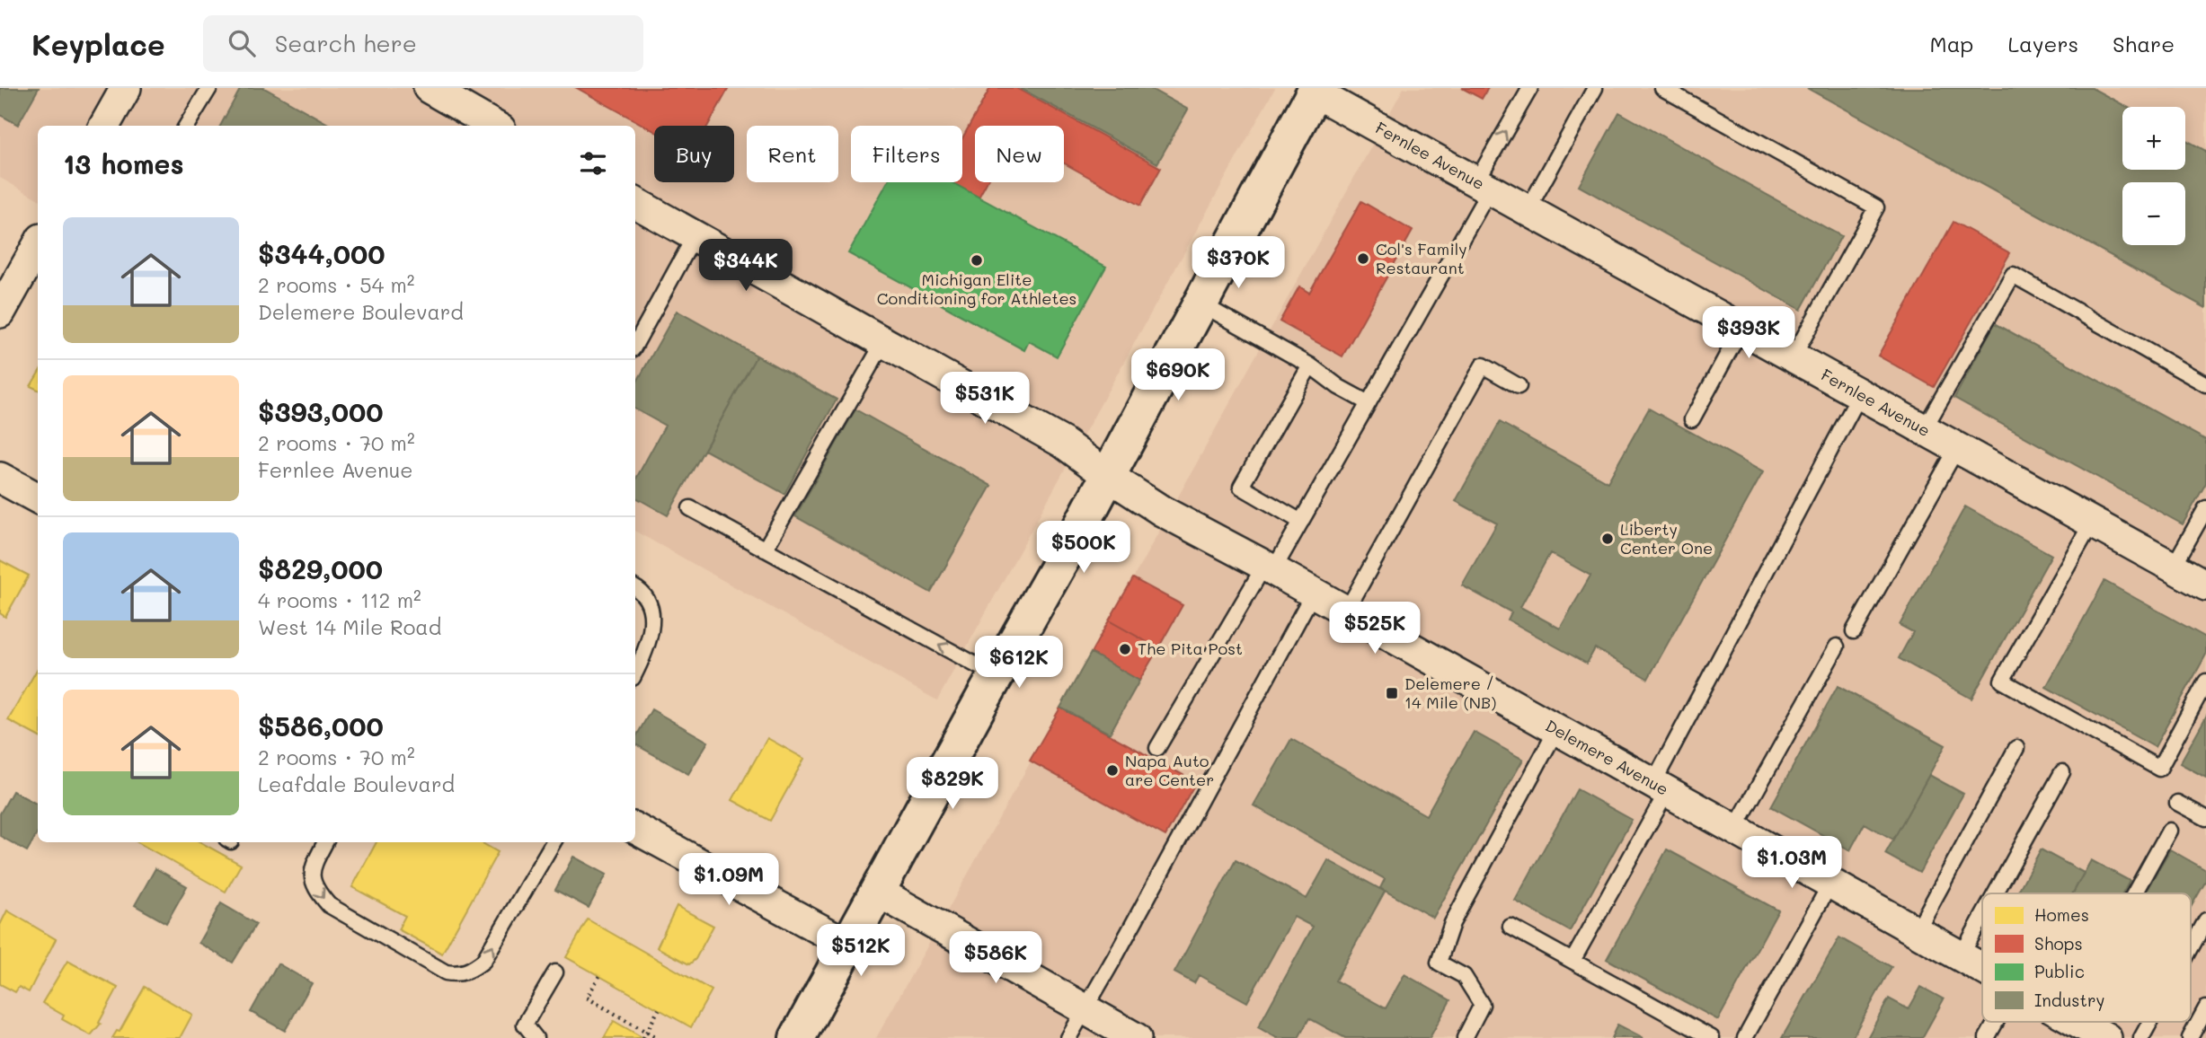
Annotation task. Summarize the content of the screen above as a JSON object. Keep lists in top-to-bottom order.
{
  "streets": {
    "street": ["Fernlee Avenue", "Delemere Avenue"]
  },
  "places": {
    "other": [
      "Col's Family Restaurant",
      "Michigan Elite Conditioning for Athletes",
      "Liberty Center One",
      "The Pita Post",
      "Napa Auto are Center"
    ],
    "transit": ["Delemere / 14 Mile (NB)"]
  },
  "legend": [
    "Homes",
    "Shops",
    "Public",
    "Industry"
  ],
  "page": {
    "header": "Keyplace",
    "search": "Search here",
    "nav": ["Map", "Layers", "Share"],
    "map_buttons": ["+", "−"],
    "chip": [
      "Buy",
      "Rent",
      "Filters",
      "New"
    ],
    "heading": "13 homes",
    "list": [
      {
        "name": "$344,000",
        "note": "2 rooms · 54 m² · Delemere Boulevard"
      },
      {
        "name": "$393,000",
        "note": "2 rooms · 70 m² · Fernlee Avenue"
      },
      {
        "name": "$829,000",
        "note": "4 rooms · 112 m² · West 14 Mile Road"
      },
      {
        "name": "$586,000",
        "note": "2 rooms · 70 m² · Leafdale Boulevard"
      }
    ],
    "price": [
      "$370K",
      "$344K",
      "$393K",
      "$690K",
      "$531K",
      "$500K",
      "$525K",
      "$612K",
      "$829K",
      "$1.03M",
      "$1.09M",
      "$512K",
      "$586K"
    ]
  }
}
